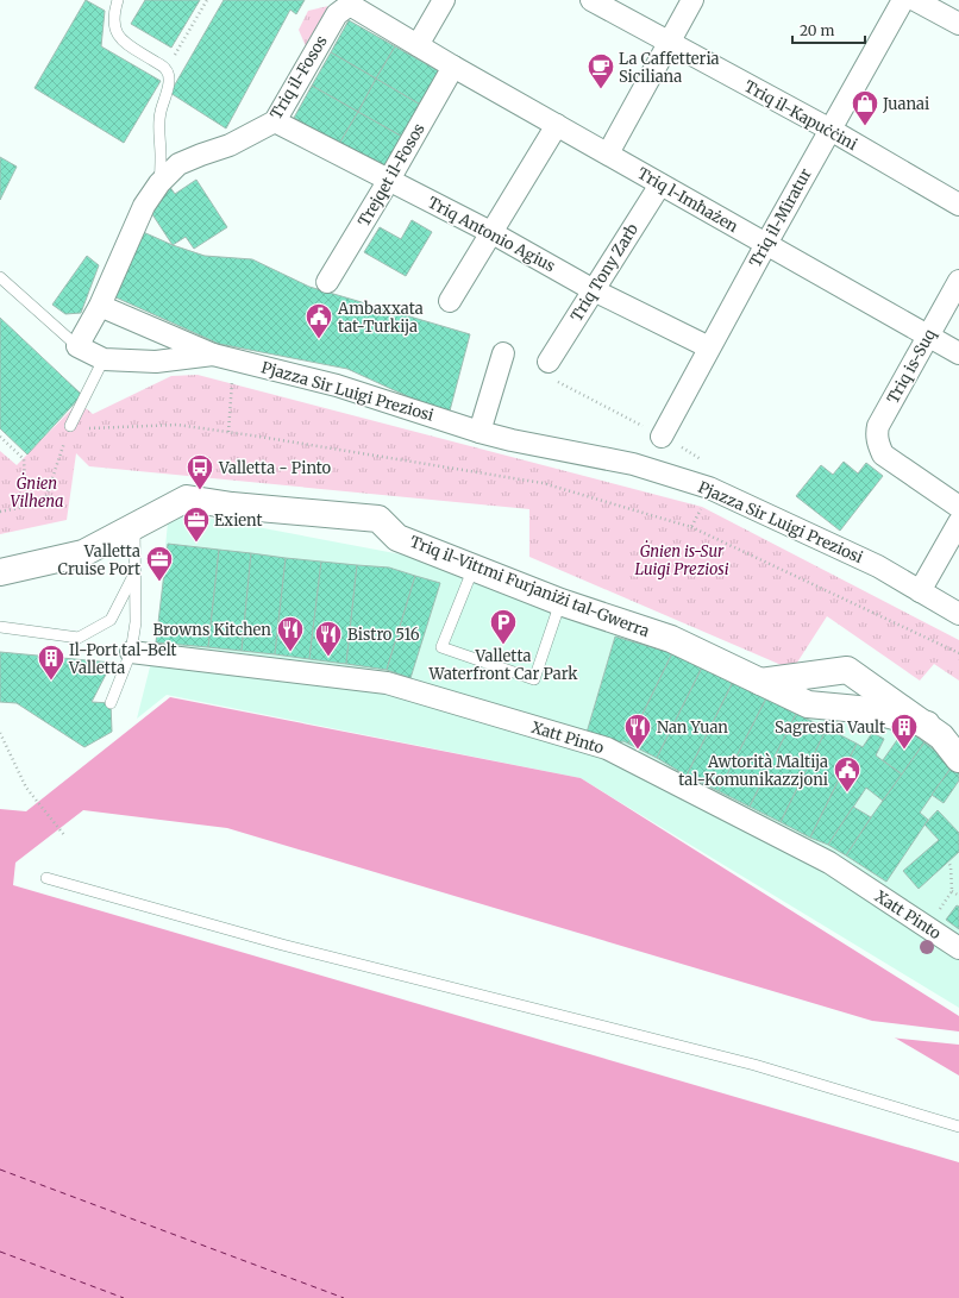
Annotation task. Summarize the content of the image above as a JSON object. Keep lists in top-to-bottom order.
{
  "streets": {
    "street": [
      "Triq il-Fosos",
      "Triq il-Kapuċċini",
      "Trejqet il-Fosos",
      "Triq l-Imħażen",
      "Triq il-Miratur",
      "Triq Antonio Agius",
      "Triq Tony Zarb",
      "Triq is-Suq",
      "Pjazza Sir Luigi Preziosi",
      "Triq il-Vittmi Furjaniżi tal-Gwerra",
      "Xatt Pinto"
    ]
  },
  "crossings": [
    ["Triq il-Fosos", "Triq l-Imħażen"],
    ["Triq il-Fosos", "Triq Antonio Agius"],
    ["Triq il-Fosos", "Pjazza Sir Luigi Preziosi"],
    ["Triq il-Kapuċċini", "Triq il-Miratur"],
    ["Trejqet il-Fosos", "Triq l-Imħażen"],
    ["Trejqet il-Fosos", "Triq Antonio Agius"],
    ["Triq l-Imħażen", "Triq il-Miratur"],
    ["Triq l-Imħażen", "Triq Tony Zarb"],
    ["Triq l-Imħażen", "Triq is-Suq"],
    ["Triq il-Miratur", "Triq Antonio Agius"],
    ["Triq Antonio Agius", "Triq Tony Zarb"]
  ],
  "parks": ["Ġnien Vilhena", "Ġnien is-Sur Luigi Preziosi"],
  "places": {
    "cafe": ["La Caffetteria Siciliana"],
    "shop": ["Juanai"],
    "public building": ["Ambaxxata tat-Turkija", "Awtorità Maltija tal-Komunikazzjoni"],
    "bus stop": ["Valletta - Pinto"],
    "office": ["Exient", "Valletta Cruise Port"],
    "parking": ["Valletta Waterfront Car Park"],
    "restaurant": ["Browns Kitchen", "Bistro 516", "Nan Yuan"],
    "building": ["Il-Port tal-Belt Valletta", "Sagrestia Vault"]
  },
  "scale_bar": "20 m"
}
